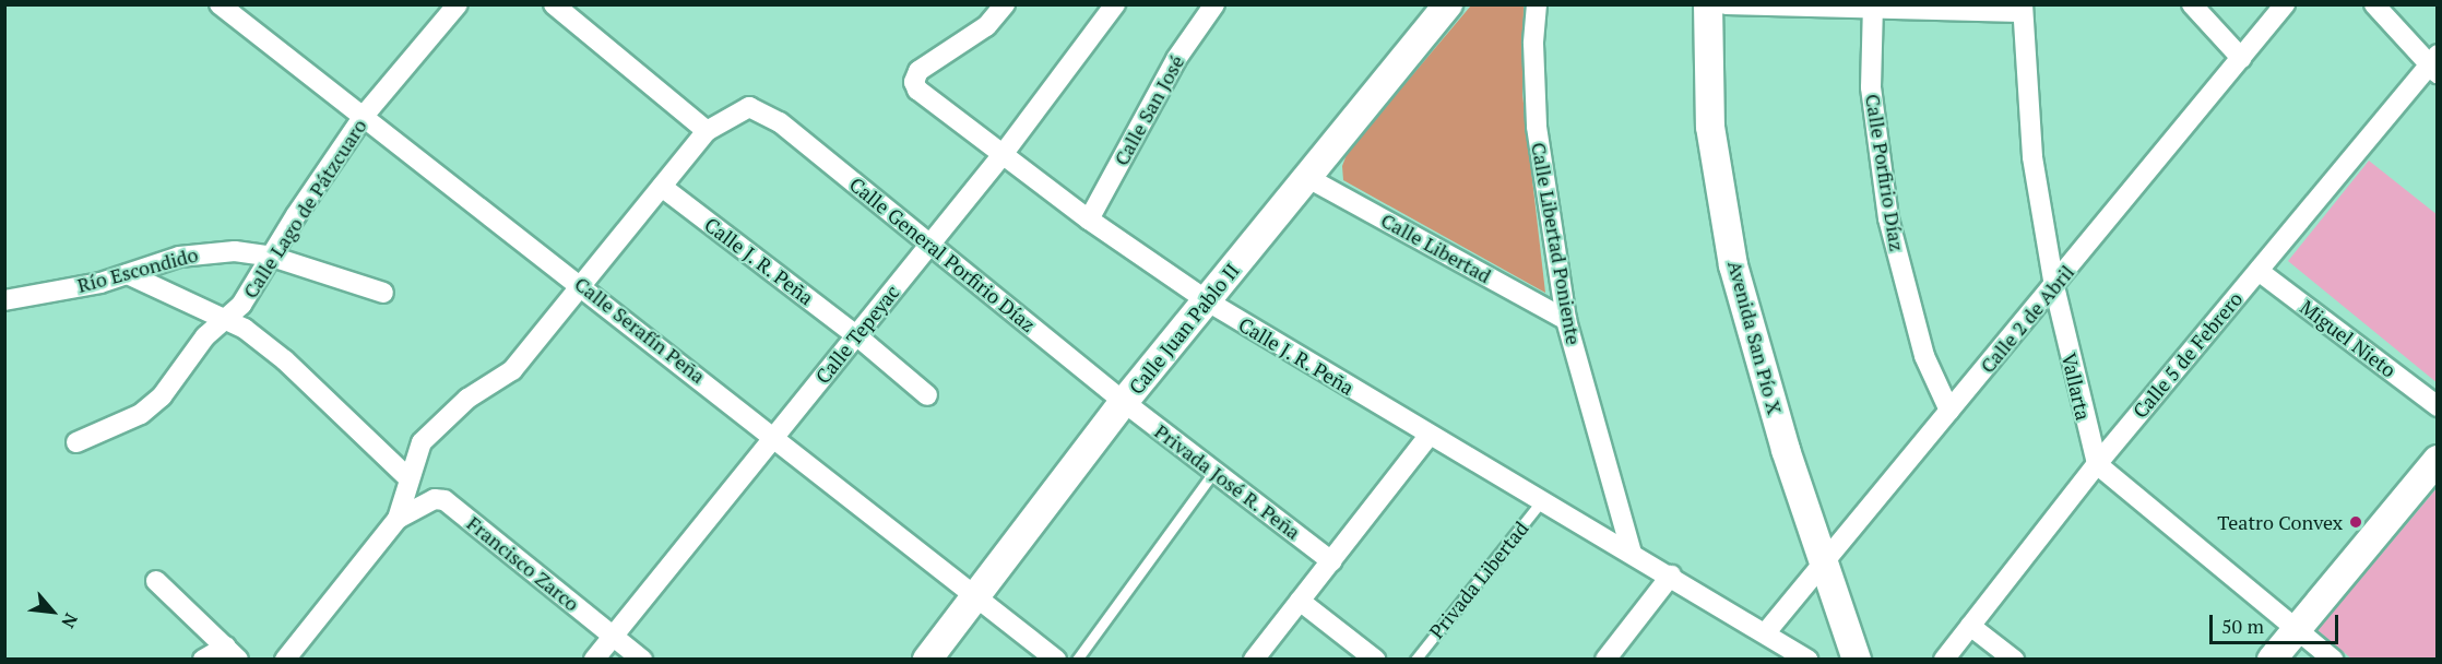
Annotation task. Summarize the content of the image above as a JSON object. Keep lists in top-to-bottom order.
{
  "streets": {
    "street": [
      "Calle San José",
      "Calle Porfirio Díaz",
      "Calle Lago de Pátzcuaro",
      "Calle Libertad Poniente",
      "Calle Libertad",
      "Calle General Porfirio Díaz",
      "Calle J. R. Peña",
      "Río Escondido",
      "Calle 2 de Abril",
      "Calle Juan Pablo II",
      "Calle Serafín Peña",
      "Calle Tepeyac",
      "Avenida San Pío X",
      "Miguel Nieto",
      "Calle 5 de Febrero",
      "Vallarta",
      "Privada José R. Peña",
      "Francisco Zarco"
    ],
    "lane": ["Privada Libertad"]
  },
  "crossings": [
    ["Calle San José", "Calle J. R. Peña"],
    ["Calle Porfirio Díaz", "Calle 2 de Abril"],
    ["Calle Lago de Pátzcuaro", "Río Escondido"],
    ["Calle Lago de Pátzcuaro", "Calle Serafín Peña"],
    ["Calle Libertad Poniente", "Calle Libertad"],
    ["Calle Libertad Poniente", "Calle J. R. Peña"],
    ["Calle Libertad", "Calle Juan Pablo II"],
    ["Calle General Porfirio Díaz", "Calle Juan Pablo II"],
    ["Calle General Porfirio Díaz", "Calle Tepeyac"],
    ["Calle General Porfirio Díaz", "Privada José R. Peña"],
    ["Calle J. R. Peña", "Calle 2 de Abril"],
    ["Calle J. R. Peña", "Calle Juan Pablo II"],
    ["Calle J. R. Peña", "Calle Tepeyac"],
    ["Calle J. R. Peña", "Privada Libertad"],
    ["Calle 2 de Abril", "Avenida San Pío X"],
    ["Calle 2 de Abril", "Vallarta"],
    ["Calle Juan Pablo II", "Calle Serafín Peña"],
    ["Calle Juan Pablo II", "Privada José R. Peña"],
    ["Calle Serafín Peña", "Calle Tepeyac"],
    ["Calle Tepeyac", "Francisco Zarco"],
    ["Miguel Nieto", "Calle 5 de Febrero"],
    ["Calle 5 de Febrero", "Vallarta"]
  ],
  "places": ["Teatro Convex"],
  "scale_bar": "50 m",
  "north": "bottom right"
}
